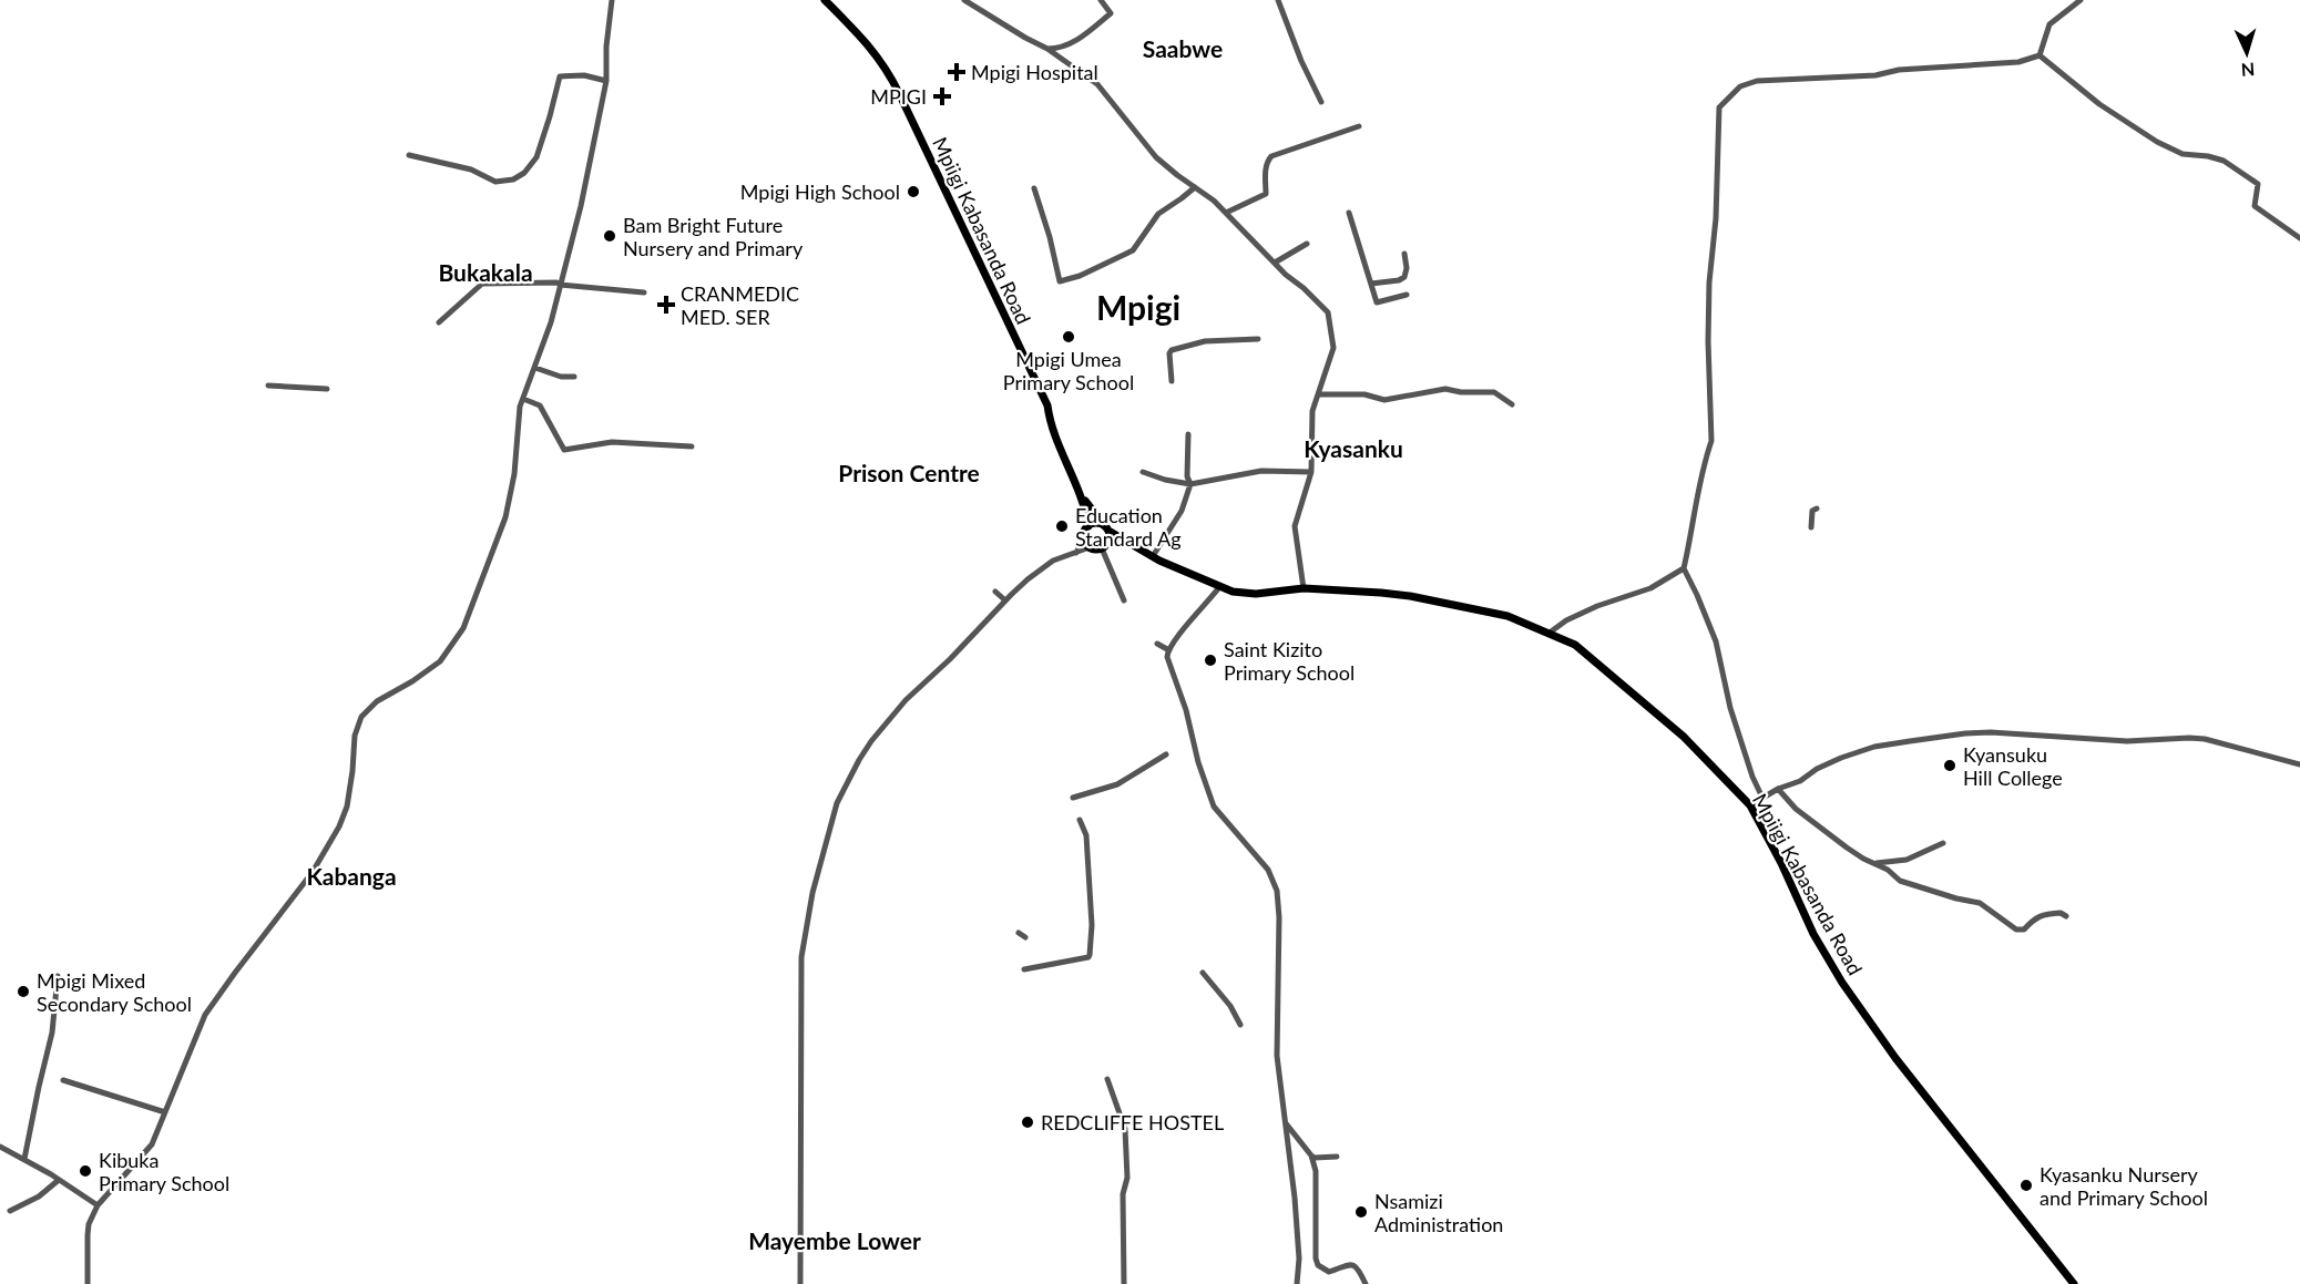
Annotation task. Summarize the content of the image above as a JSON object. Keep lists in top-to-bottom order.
{
  "streets": {
    "main road": ["Mpiigi Kabasanda Road"]
  },
  "districts": [
    "Saabwe",
    "Bukakala",
    "Mpigi",
    "Kyasanku",
    "Prison Centre",
    "Kabanga",
    "Mayembe Lower"
  ],
  "places": {
    "health": ["Mpigi Hospital", "MPIGI", "CRANMEDIC MED. SER"],
    "other": [
      "Mpigi High School",
      "Bam Bright Future Nursery and Primary",
      "Mpigi Umea Primary School",
      "Education Standard Ag",
      "Saint Kizito Primary School",
      "Kyansuku Hill College",
      "Mpigi Mixed Secondary School",
      "REDCLIFFE HOSTEL",
      "Kibuka Primary School",
      "Kyasanku Nursery and Primary School",
      "Nsamizi Administration"
    ]
  },
  "north": "bottom"
}
